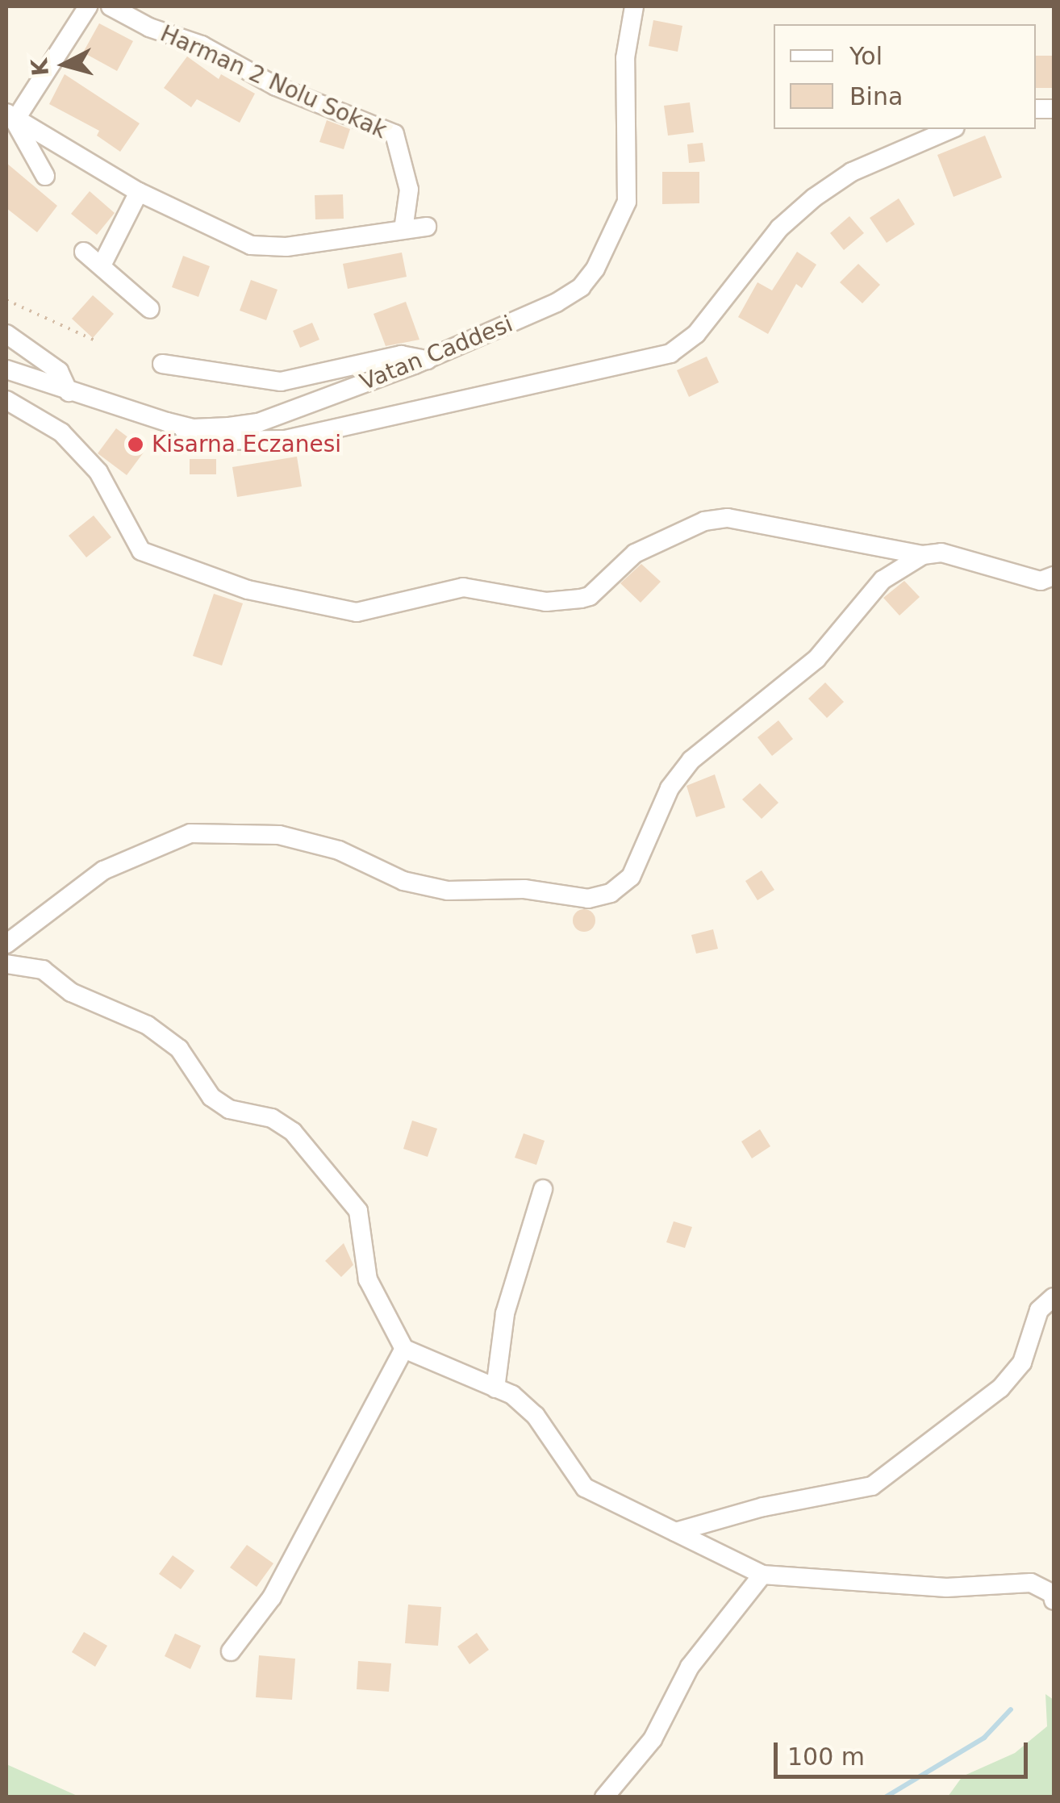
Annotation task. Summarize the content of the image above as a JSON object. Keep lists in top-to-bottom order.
{
  "streets": {
    "street": ["Harman 2 Nolu Sokak", "Vatan Caddesi"]
  },
  "places": ["Kisarna Eczanesi"],
  "legend": ["Yol", "Bina"],
  "scale_bar": "100 m",
  "north": "left"
}
